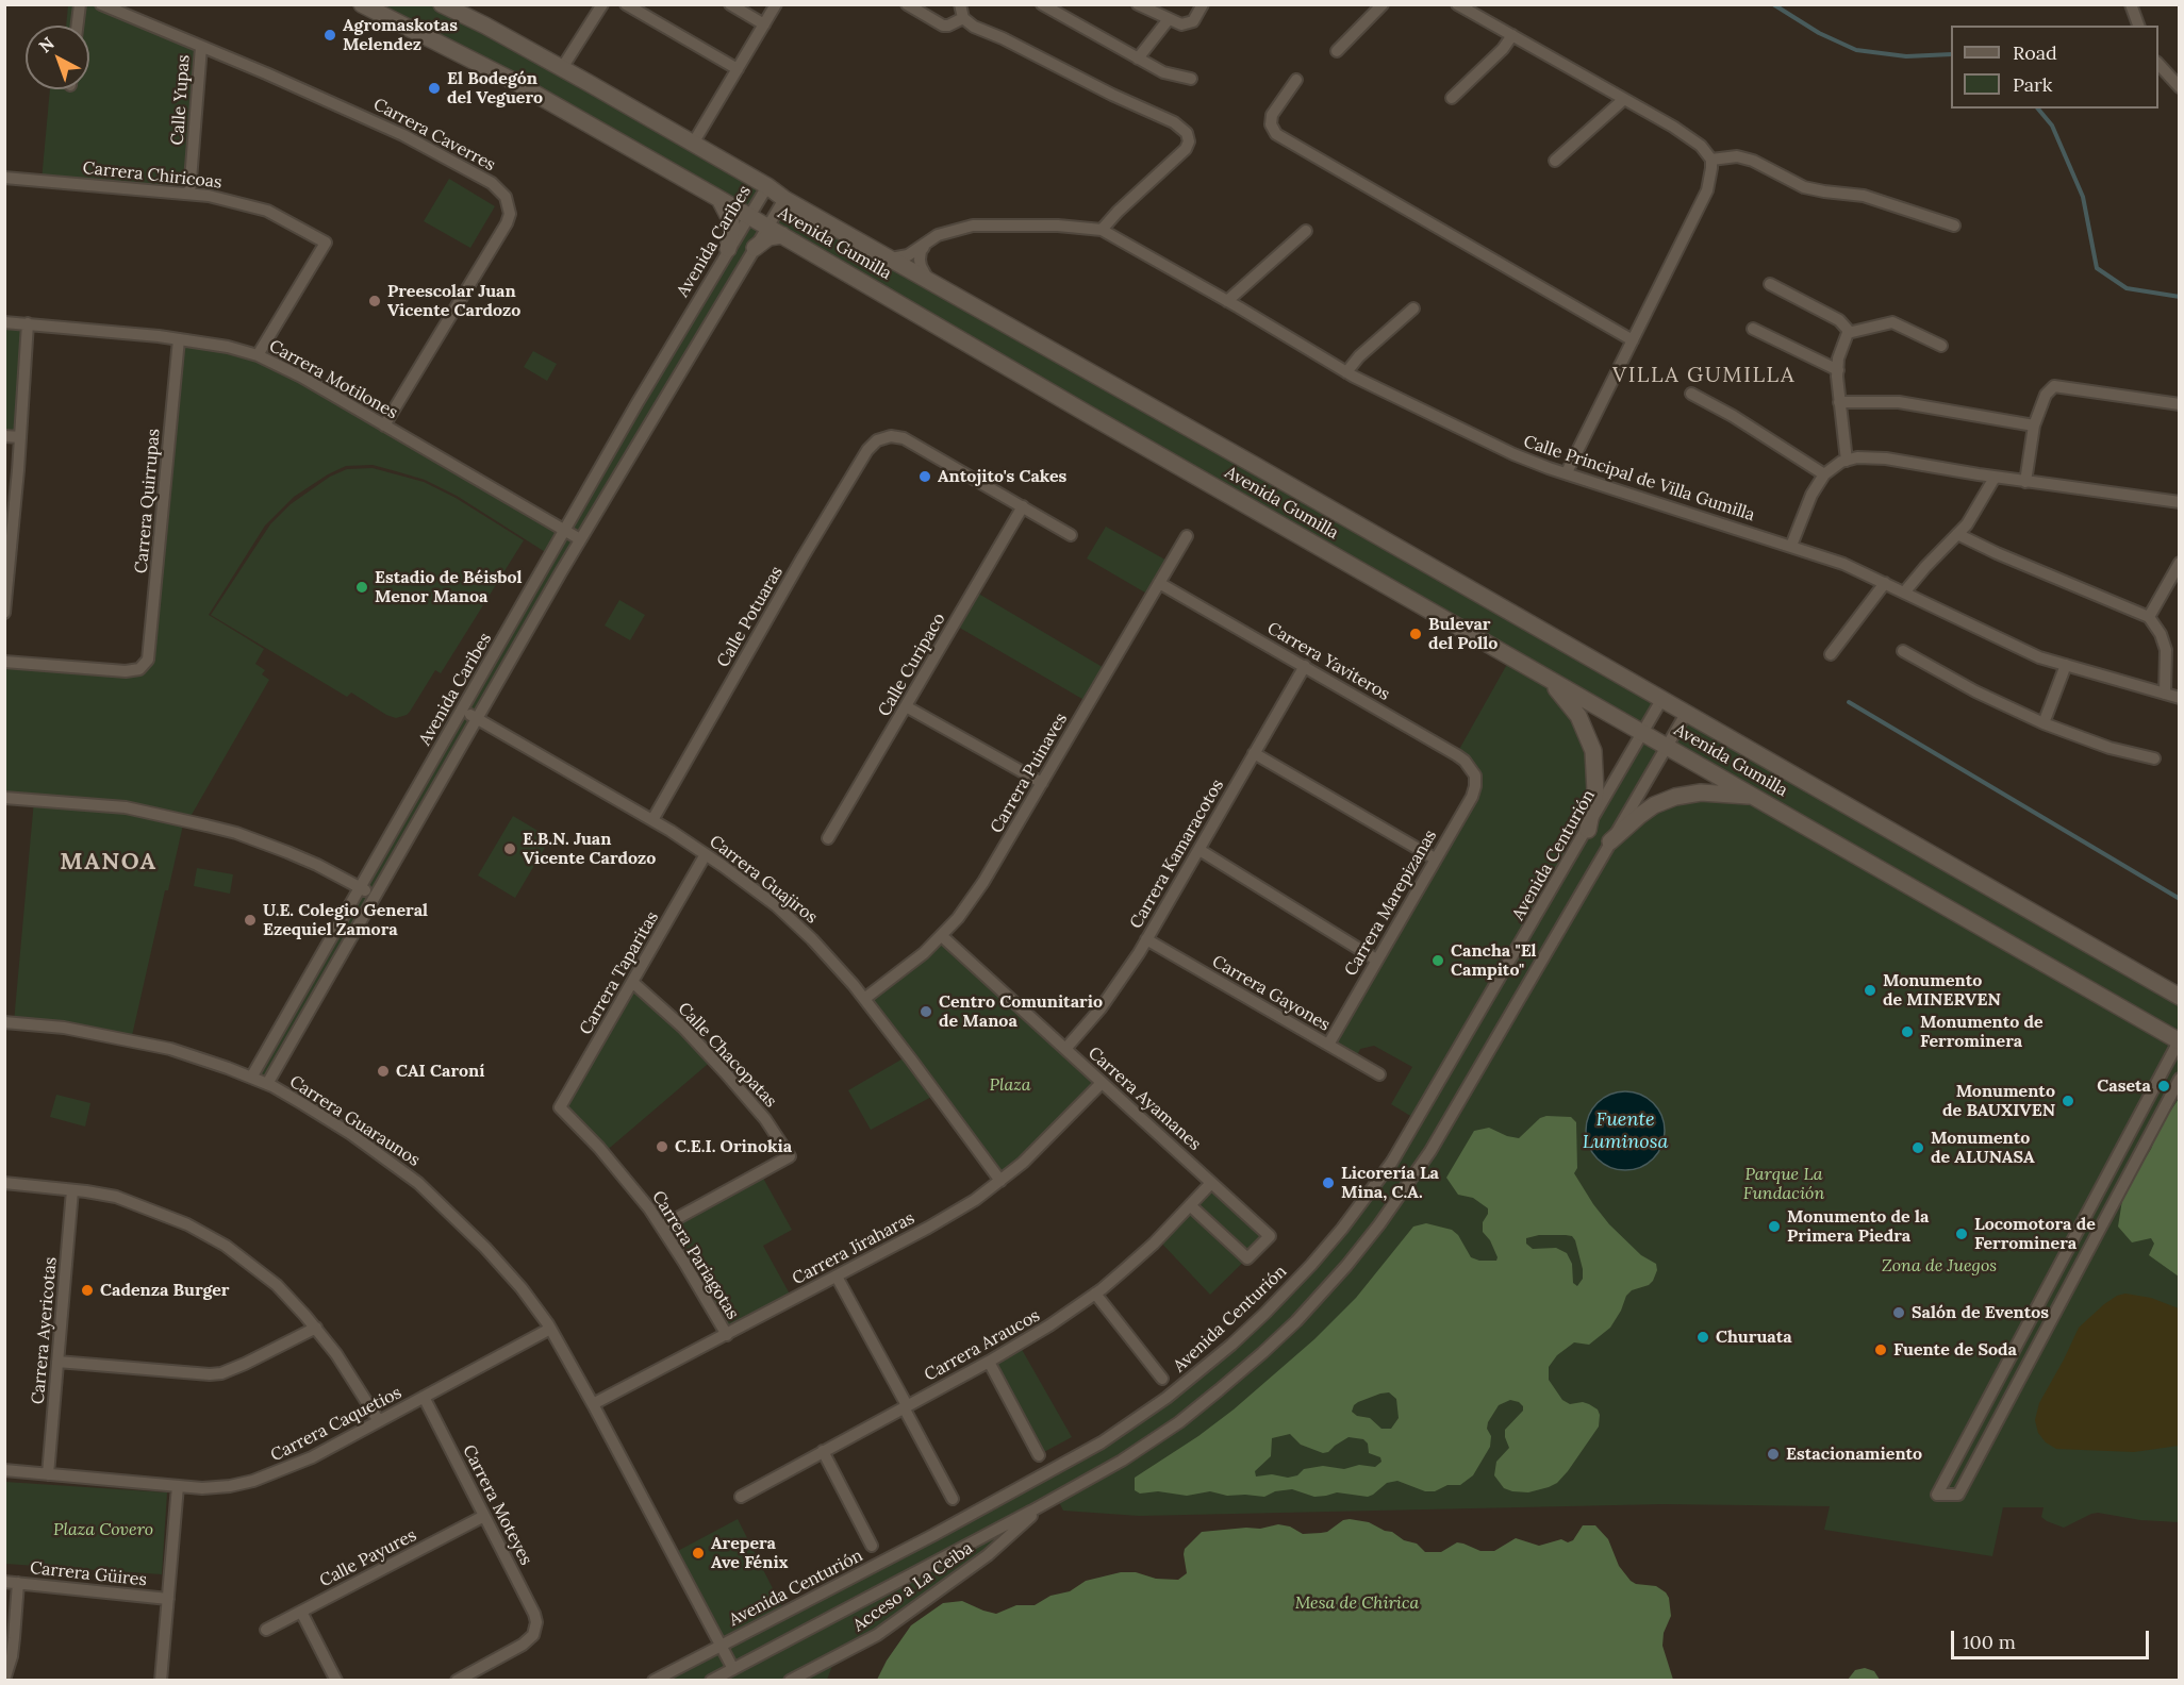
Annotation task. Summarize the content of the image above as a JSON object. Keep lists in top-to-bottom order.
{
  "streets": {
    "main road": ["Avenida Gumilla"],
    "street": [
      "Calle Yupas",
      "Carrera Caverres",
      "Carrera Chiricoas",
      "Avenida Caribes",
      "Carrera Motilones",
      "Calle Principal de Villa Gumilla",
      "Carrera Quirrupas",
      "Calle Potuaras",
      "Carrera Yaviteros",
      "Calle Curipaco",
      "Carrera Puinaves",
      "Carrera Kamaracotos",
      "Avenida Centurión",
      "Carrera Guajiros",
      "Carrera Marepizanas",
      "Carrera Taparitas",
      "Carrera Gayones",
      "Calle Chacopatas",
      "Carrera Ayamanes",
      "Carrera Guaraunos",
      "Carrera Jiraharas",
      "Carrera Pariagotas",
      "Carrera Ayericotas",
      "Carrera Araucos",
      "Carrera Caquetios",
      "Carrera Moteyes",
      "Calle Payures",
      "Carrera Güires",
      "Acceso a La Ceiba"
    ]
  },
  "crossings": [
    ["Calle Yupas", "Carrera Caverres"],
    ["Calle Yupas", "Carrera Chiricoas"],
    ["Carrera Caverres", "Carrera Motilones"],
    ["Carrera Chiricoas", "Carrera Motilones"],
    ["Avenida Caribes", "Avenida Gumilla"],
    ["Avenida Caribes", "Carrera Motilones"],
    ["Avenida Caribes", "Carrera Guajiros"],
    ["Avenida Caribes", "Carrera Guaraunos"],
    ["Avenida Gumilla", "Calle Principal de Villa Gumilla"],
    ["Avenida Gumilla", "Avenida Centurión"],
    ["Carrera Motilones", "Carrera Quirrupas"],
    ["Calle Potuaras", "Calle Curipaco"],
    ["Calle Potuaras", "Carrera Guajiros"],
    ["Carrera Yaviteros", "Carrera Puinaves"],
    ["Carrera Yaviteros", "Carrera Kamaracotos"],
    ["Carrera Yaviteros", "Carrera Marepizanas"],
    ["Carrera Puinaves", "Carrera Guajiros"],
    ["Carrera Puinaves", "Carrera Ayamanes"],
    ["Carrera Kamaracotos", "Carrera Gayones"],
    ["Carrera Kamaracotos", "Carrera Ayamanes"],
    ["Avenida Centurión", "Carrera Guaraunos"],
    ["Carrera Guajiros", "Carrera Taparitas"],
    ["Carrera Guajiros", "Carrera Jiraharas"],
    ["Carrera Marepizanas", "Carrera Gayones"],
    ["Carrera Taparitas", "Calle Chacopatas"],
    ["Carrera Taparitas", "Carrera Pariagotas"],
    ["Calle Chacopatas", "Carrera Pariagotas"],
    ["Carrera Ayamanes", "Carrera Jiraharas"],
    ["Carrera Ayamanes", "Carrera Araucos"],
    ["Carrera Guaraunos", "Carrera Jiraharas"],
    ["Carrera Guaraunos", "Carrera Caquetios"],
    ["Carrera Jiraharas", "Carrera Pariagotas"],
    ["Carrera Ayericotas", "Carrera Caquetios"],
    ["Carrera Caquetios", "Carrera Moteyes"],
    ["Carrera Moteyes", "Calle Payures"]
  ],
  "districts": ["VILLA GUMILLA", "MANOA"],
  "water": ["Fuente Luminosa"],
  "parks": [
    "Plaza",
    "Parque La Fundación",
    "Zona de Juegos",
    "Plaza Covero",
    "Mesa de Chirica"
  ],
  "places": [
    "Agromaskotas Melendez",
    "El Bodegón del Veguero",
    "Preescolar Juan Vicente Cardozo",
    "Antojito's Cakes",
    "Estadio de Béisbol Menor Manoa",
    "Bulevar del Pollo",
    "E.B.N. Juan Vicente Cardozo",
    "U.E. Colegio General Ezequiel Zamora",
    "Cancha \"El Campito\"",
    "Monumento de MINERVEN",
    "Centro Comunitario de Manoa",
    "Monumento de Ferrominera",
    "CAI Caroní",
    "Caseta",
    "Monumento de BAUXIVEN",
    "C.E.I. Orinokia",
    "Monumento de ALUNASA",
    "Licorería La Mina, C.A.",
    "Monumento de la Primera Piedra",
    "Locomotora de Ferrominera",
    "Cadenza Burger",
    "Salón de Eventos",
    "Churuata",
    "Fuente de Soda",
    "Estacionamiento",
    "Arepera Ave Fénix"
  ],
  "legend": ["Road", "Park"],
  "scale_bar": "100 m",
  "north": "top left"
}
